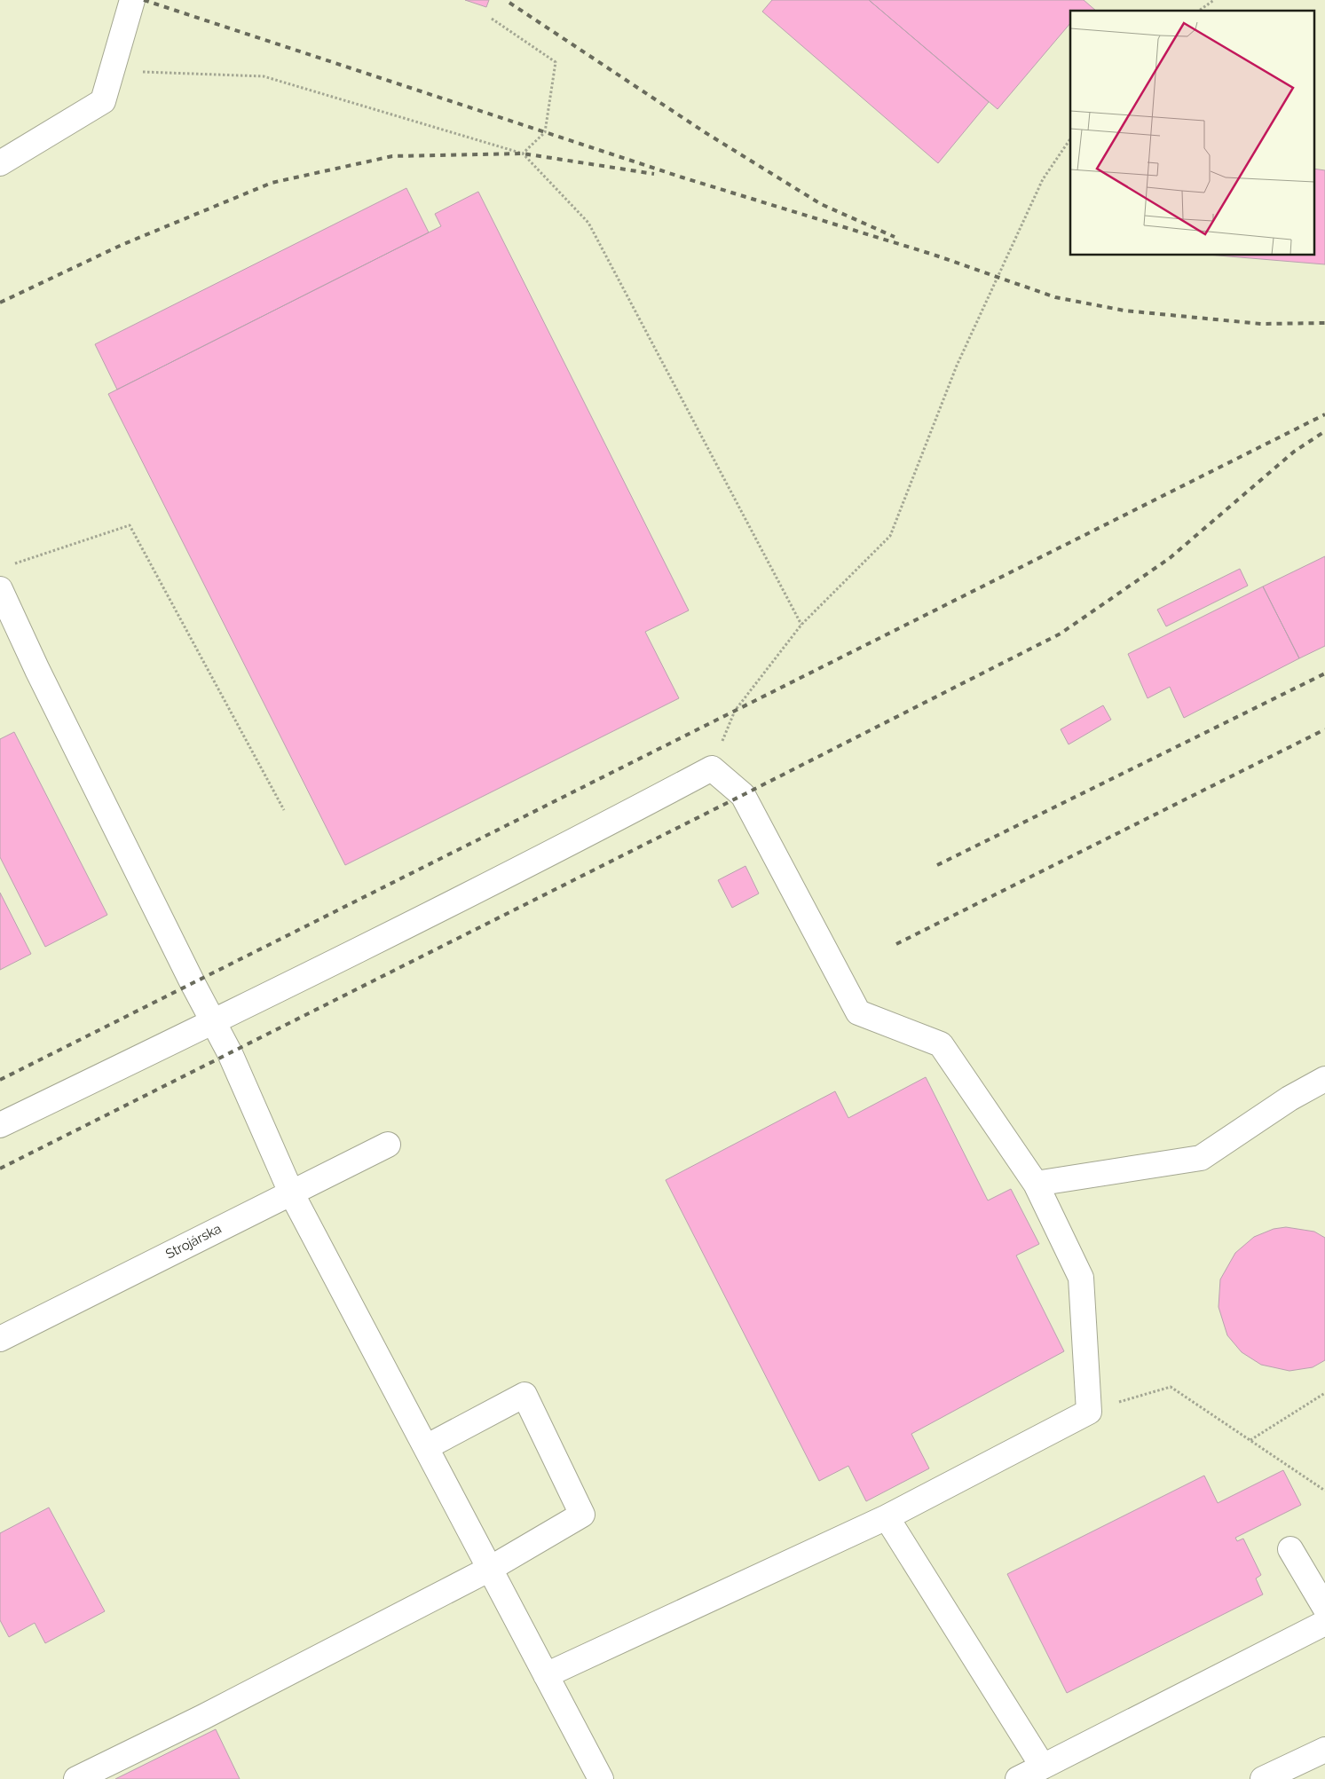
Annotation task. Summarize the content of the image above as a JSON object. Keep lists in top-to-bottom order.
{
  "streets": {
    "street": ["Strojárska"]
  }
}
